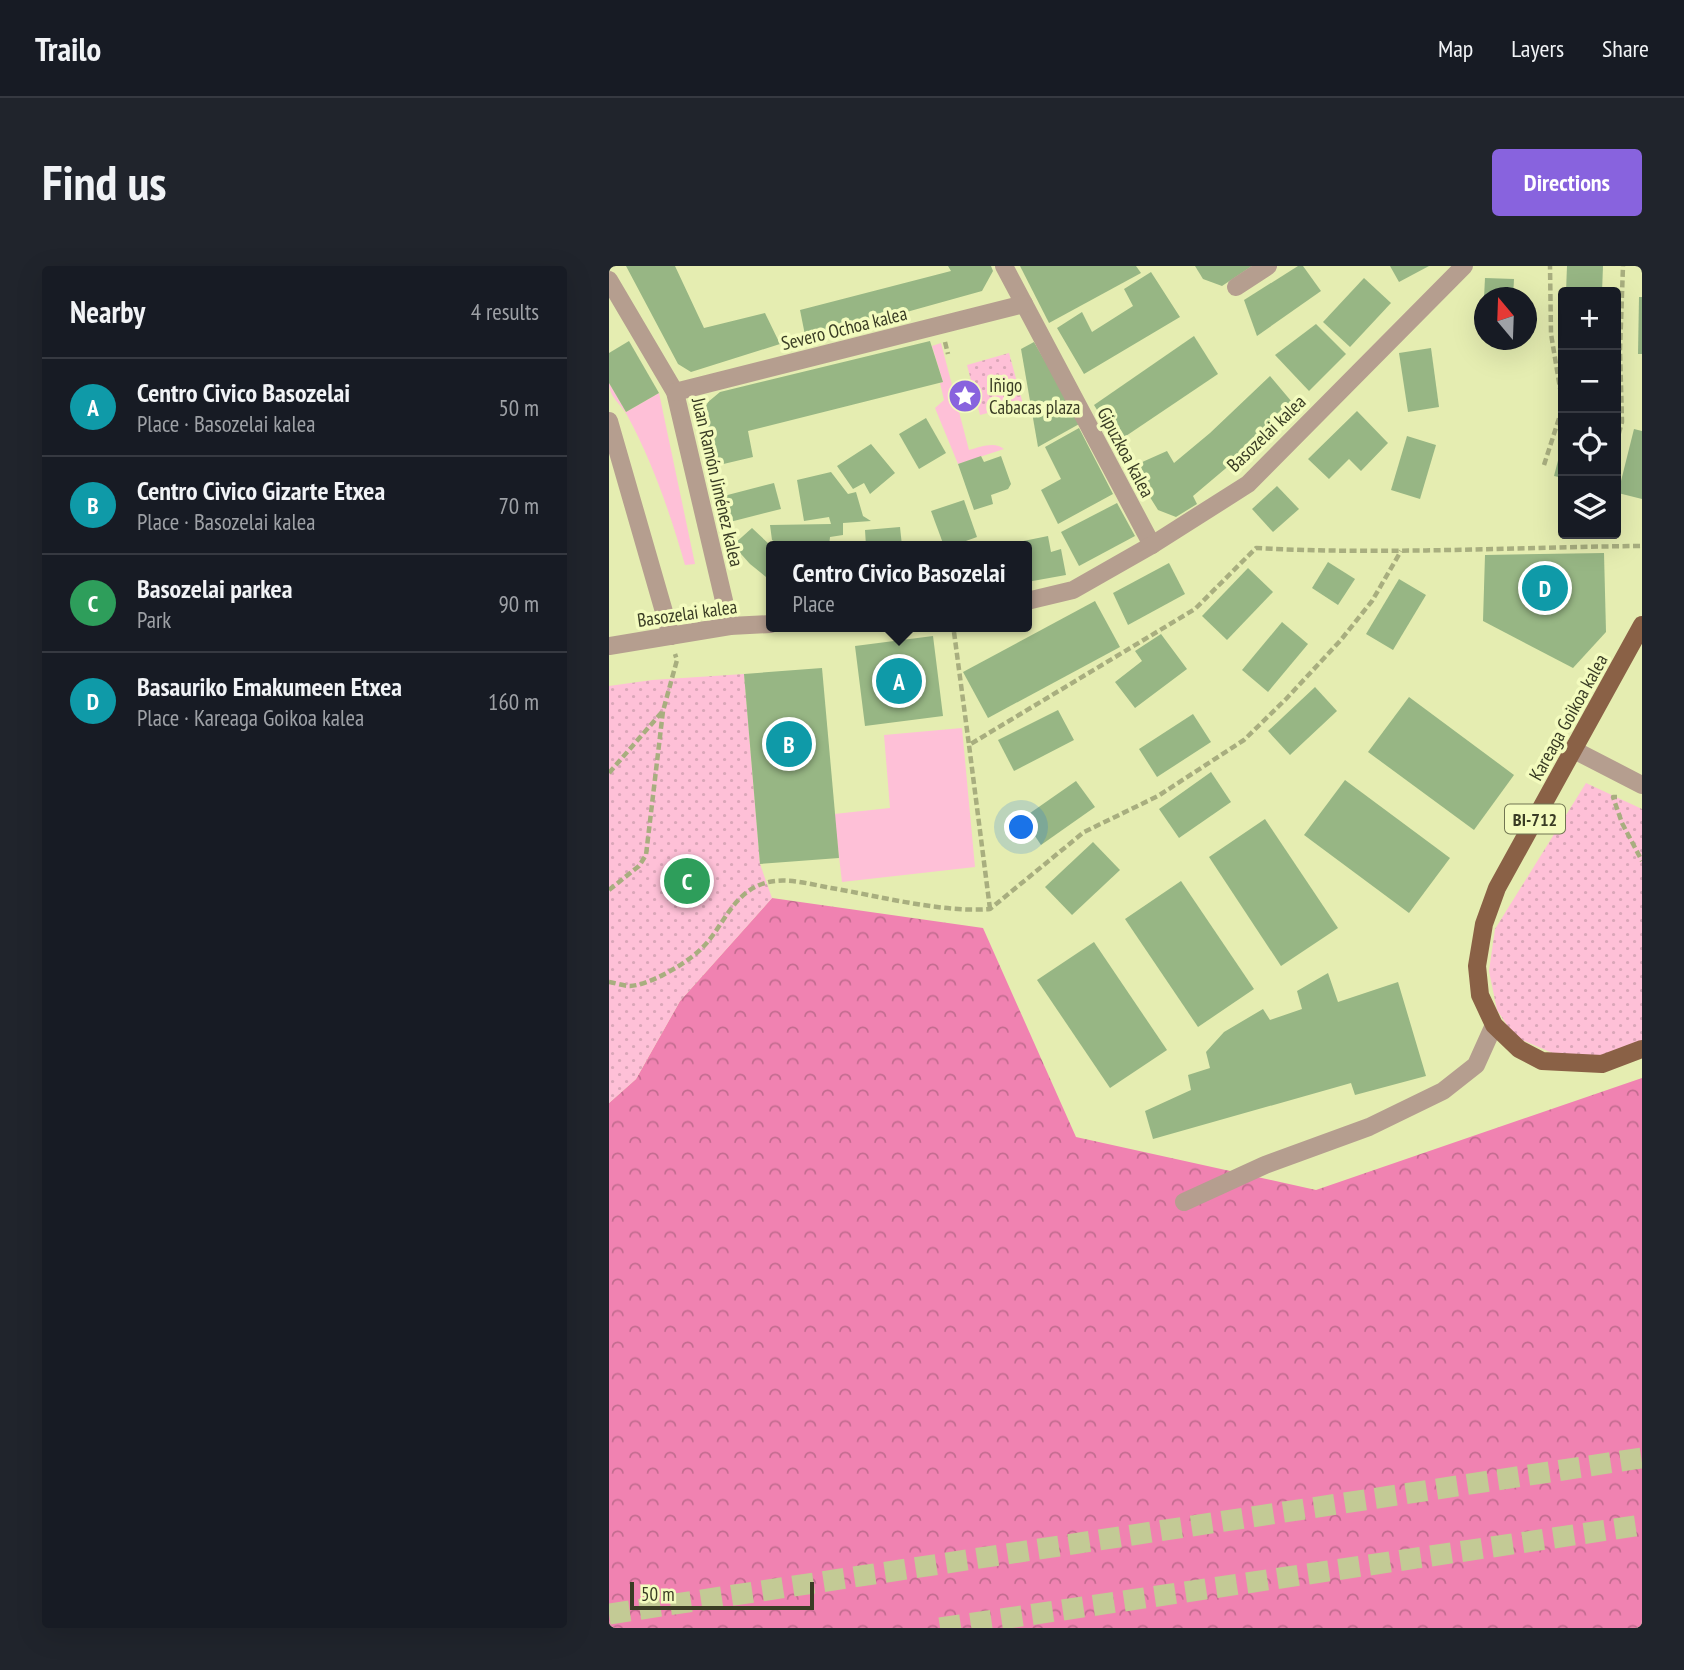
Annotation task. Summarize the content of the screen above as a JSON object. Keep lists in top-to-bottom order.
{
  "streets": {
    "main road": ["Kareaga Goikoa kalea", "BI-712"],
    "street": [
      "Severo Ochoa kalea",
      "Basozelai kalea",
      "Gipuzkoa kalea",
      "Juan Ramón Jiménez kalea"
    ]
  },
  "crossings": [
    ["Severo Ochoa kalea", "Gipuzkoa kalea"],
    ["Severo Ochoa kalea", "Juan Ramón Jiménez kalea"],
    ["Basozelai kalea", "Gipuzkoa kalea"],
    ["Basozelai kalea", "Juan Ramón Jiménez kalea"],
    ["Kareaga Goikoa kalea", "BI-712"]
  ],
  "places": {
    "place": ["Iñigo Cabacas plaza"]
  },
  "scale_bar": "50 m",
  "north": "top",
  "page": {
    "header": "Trailo",
    "nav": ["Map", "Layers", "Share"],
    "buttons": "Directions",
    "title": "Find us",
    "heading": ["Nearby", "4 results"],
    "map_buttons": ["+", "−"],
    "list": [
      {
        "mark": "A",
        "name": "Centro Civico Basozelai",
        "note": "Place · Basozelai kalea",
        "value": "50 m"
      },
      {
        "mark": "B",
        "name": "Centro Civico Gizarte Etxea",
        "note": "Place · Basozelai kalea",
        "value": "70 m"
      },
      {
        "mark": "C",
        "name": "Basozelai parkea",
        "note": "Park",
        "value": "90 m"
      },
      {
        "mark": "D",
        "name": "Basauriko Emakumeen Etxea",
        "note": "Place · Kareaga Goikoa kalea",
        "value": "160 m"
      }
    ],
    "popup": ["Centro Civico Basozelai", "Place"],
    "pins": [
      "D",
      "A",
      "B",
      "C"
    ],
    "scale": "50 m"
  }
}
